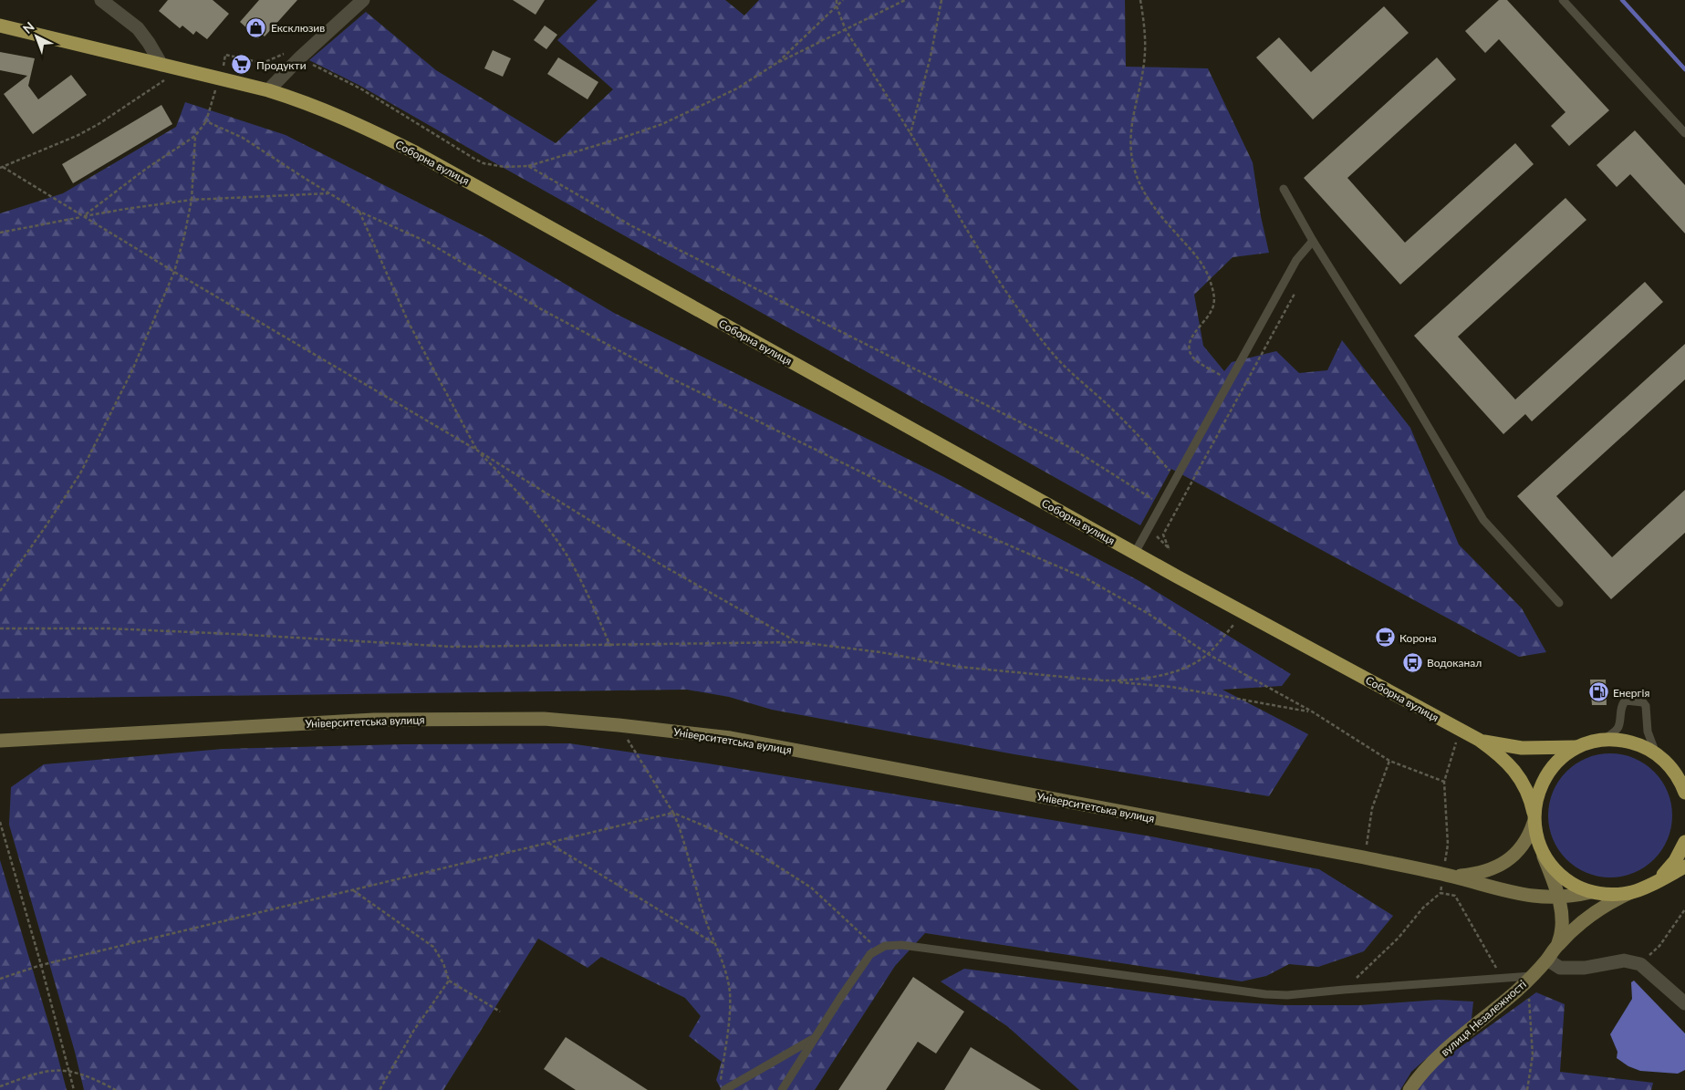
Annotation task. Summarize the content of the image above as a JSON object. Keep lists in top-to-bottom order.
{
  "streets": {
    "main road": ["Соборна вулиця", "Університетська вулиця", "вулиця Незалежності"]
  },
  "crossings": [
    ["Соборна вулиця", "Університетська вулиця"],
    ["Соборна вулиця", "вулиця Незалежності"],
    ["Університетська вулиця", "вулиця Незалежності"]
  ],
  "places": {
    "shop": ["Ексклюзив"],
    "supermarket": ["Продукти"],
    "cafe": ["Корона"],
    "bus stop": ["Водоканал"],
    "fuel station": ["Енергія"]
  },
  "north": "top left"
}
